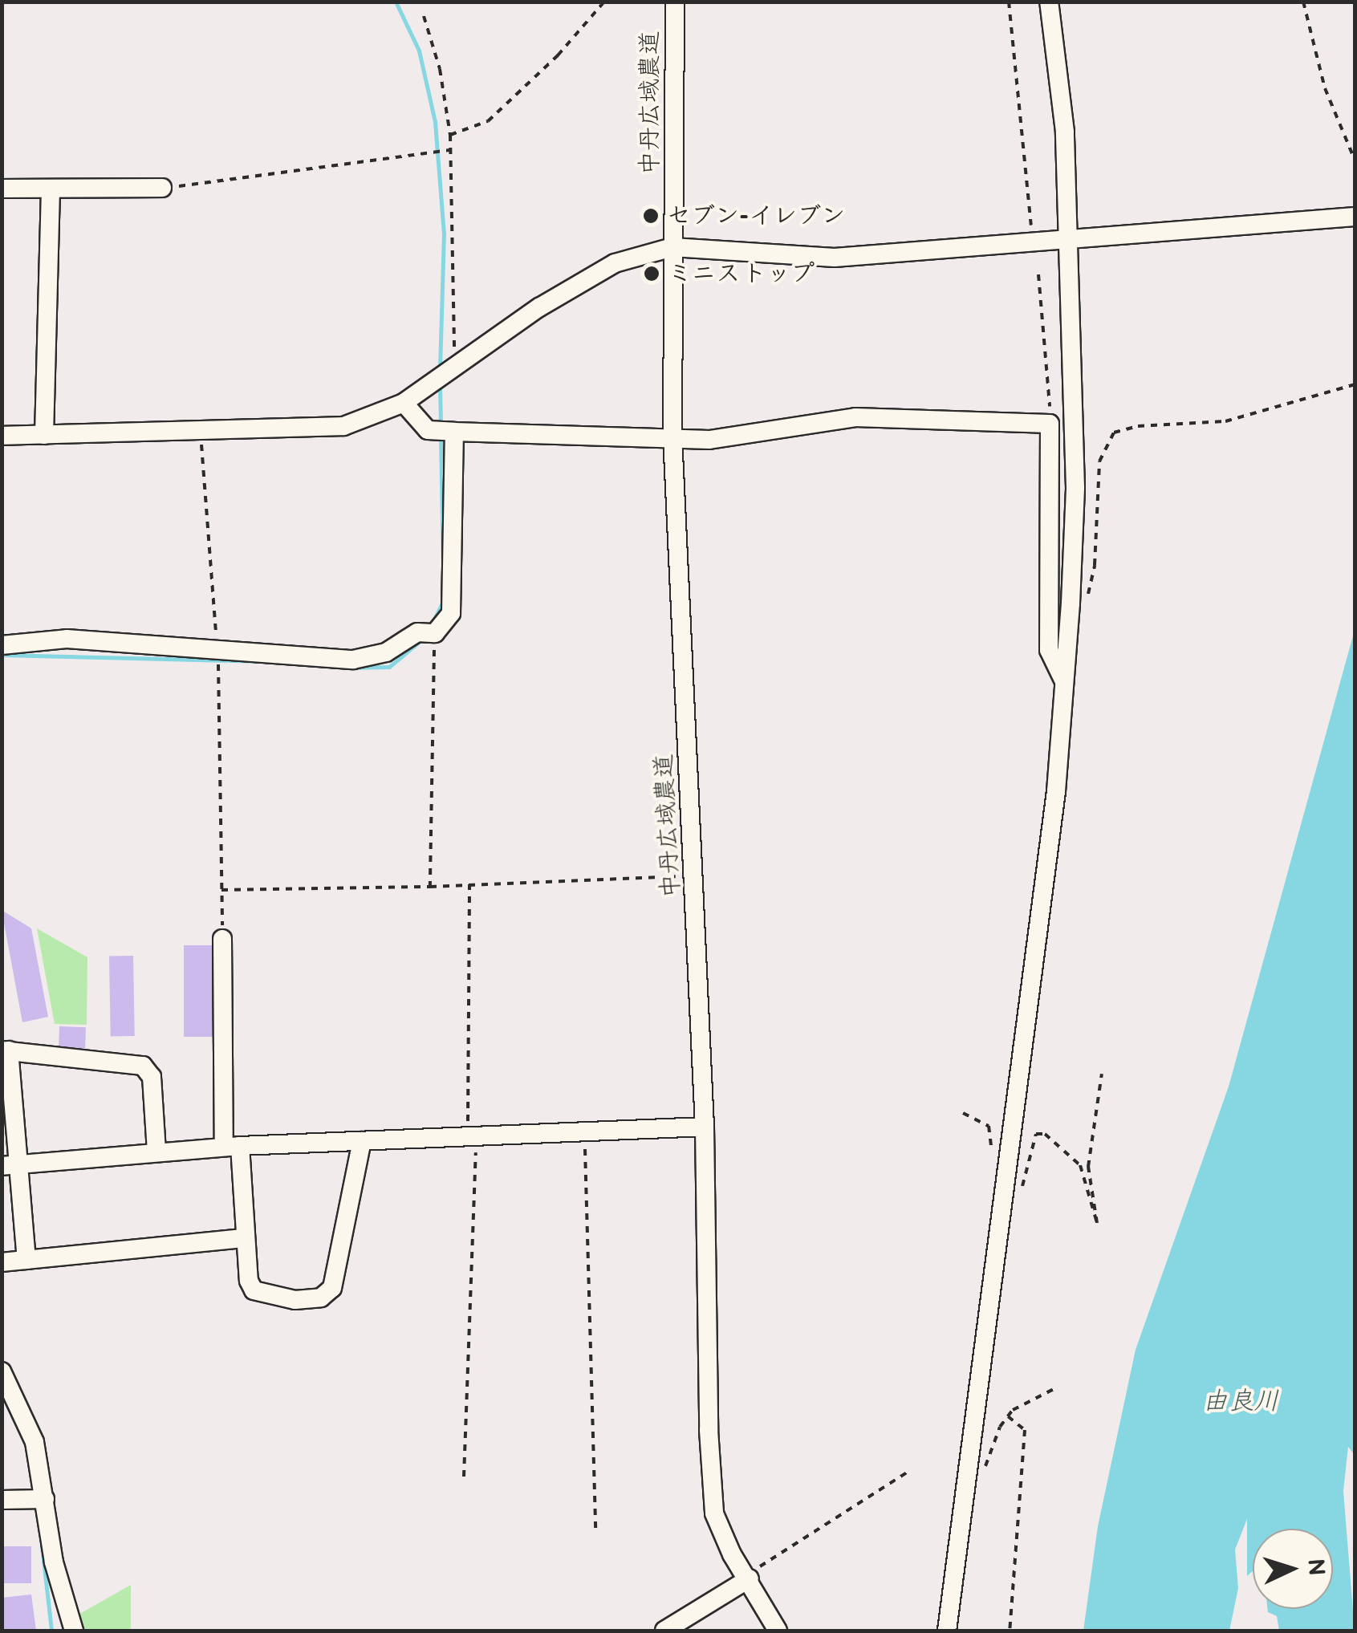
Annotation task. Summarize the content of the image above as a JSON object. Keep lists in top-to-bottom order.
{
  "streets": {
    "street": ["中丹広域農道"]
  },
  "water": ["由良川"],
  "places": ["セブン-イレブン", "ミニストップ"],
  "north": "right"
}
